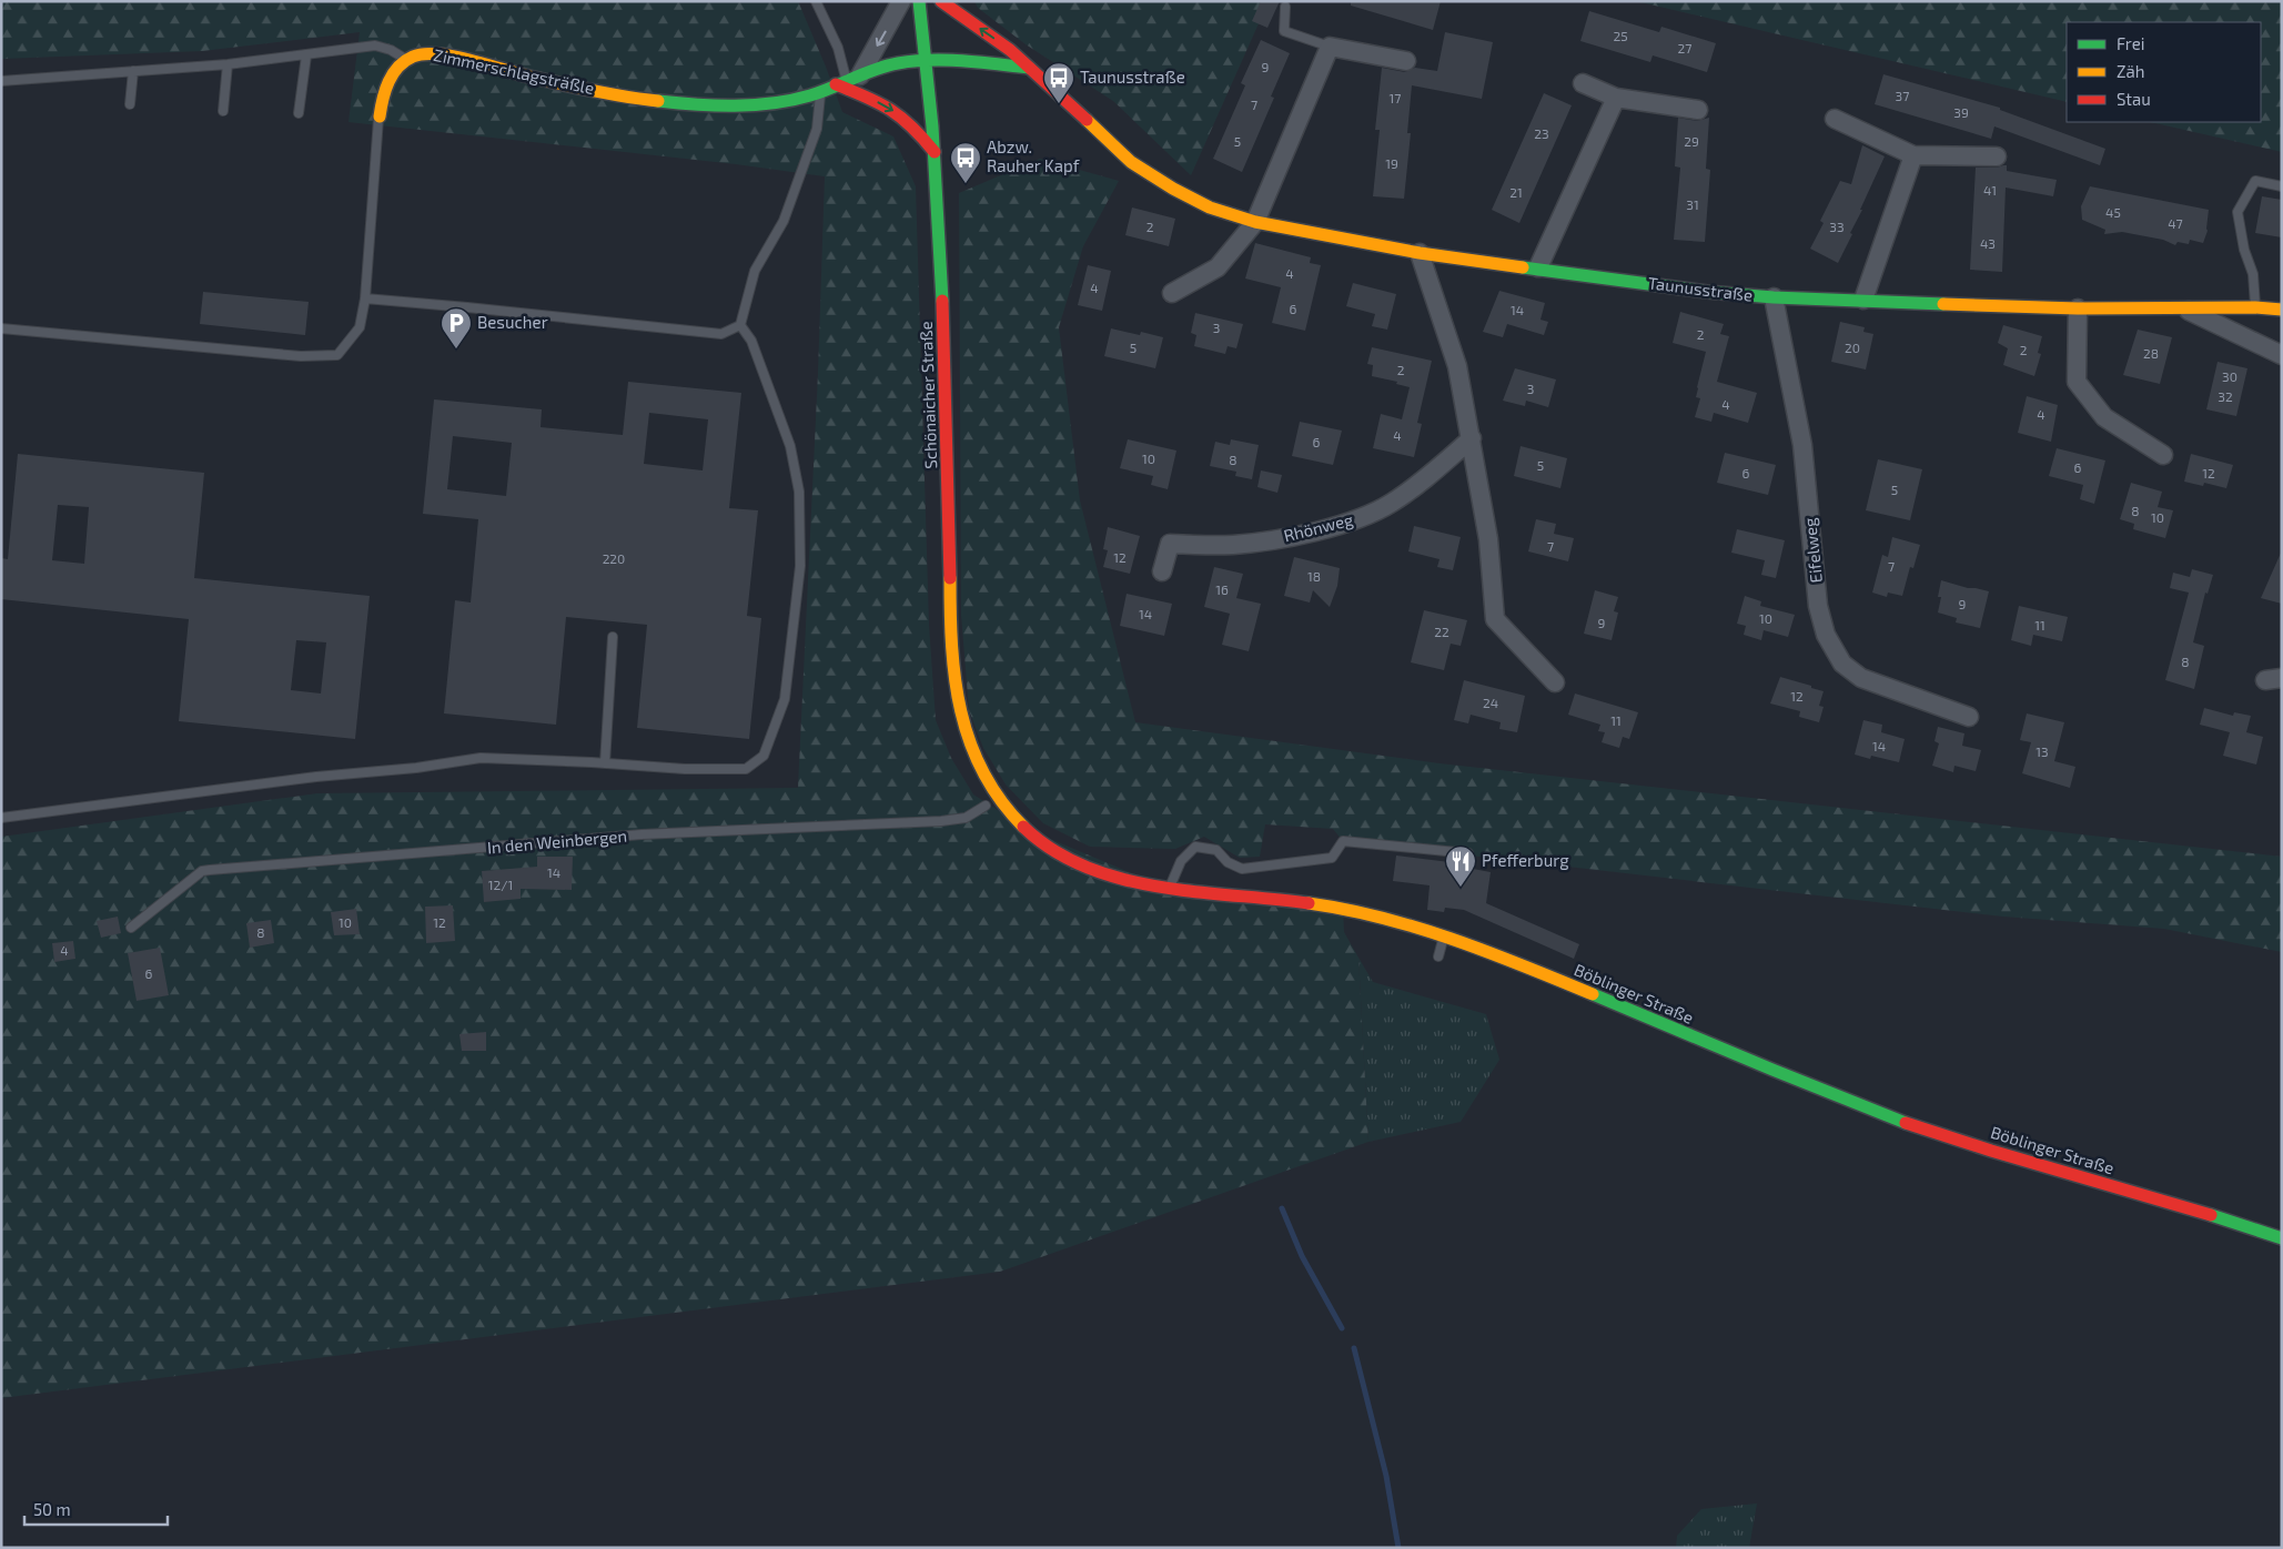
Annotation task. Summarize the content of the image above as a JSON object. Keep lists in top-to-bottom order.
{
  "streets": {
    "main road": [
      "Zimmerschlagsträßle",
      "Taunusstraße",
      "Schönaicher Straße",
      "Böblinger Straße"
    ],
    "street": ["Rhönweg", "Eifelweg"],
    "lane": ["In den Weinbergen"]
  },
  "crossings": [
    ["Zimmerschlagsträßle", "Schönaicher Straße"],
    ["Taunusstraße", "Eifelweg"],
    ["Schönaicher Straße", "In den Weinbergen"],
    ["Schönaicher Straße", "Böblinger Straße"],
    ["In den Weinbergen", "Böblinger Straße"]
  ],
  "places": {
    "bus stop": ["Taunusstraße", "Abzw. Rauher Kapf"],
    "parking": ["Besucher"],
    "restaurant": ["Pfefferburg"]
  },
  "house_numbers": [
    "25",
    "27",
    "9",
    "37",
    "17",
    "7",
    "39",
    "23",
    "5",
    "29",
    "19",
    "41",
    "21",
    "31",
    "45",
    "47",
    "2",
    "33",
    "43",
    "4",
    "4",
    "6",
    "14",
    "3",
    "2",
    "5",
    "20",
    "2",
    "28",
    "2",
    "30",
    "3",
    "32",
    "4",
    "4",
    "4",
    "6",
    "10",
    "8",
    "5",
    "6",
    "6",
    "12",
    "5",
    "8",
    "10",
    "7",
    "12",
    "220",
    "7",
    "18",
    "16",
    "9",
    "14",
    "10",
    "9",
    "11",
    "22",
    "8",
    "12",
    "24",
    "11",
    "14",
    "13",
    "14",
    "12/1",
    "10",
    "12",
    "8",
    "4",
    "6"
  ],
  "legend": ["Frei", "Zäh", "Stau"],
  "scale_bar": "50 m"
}
